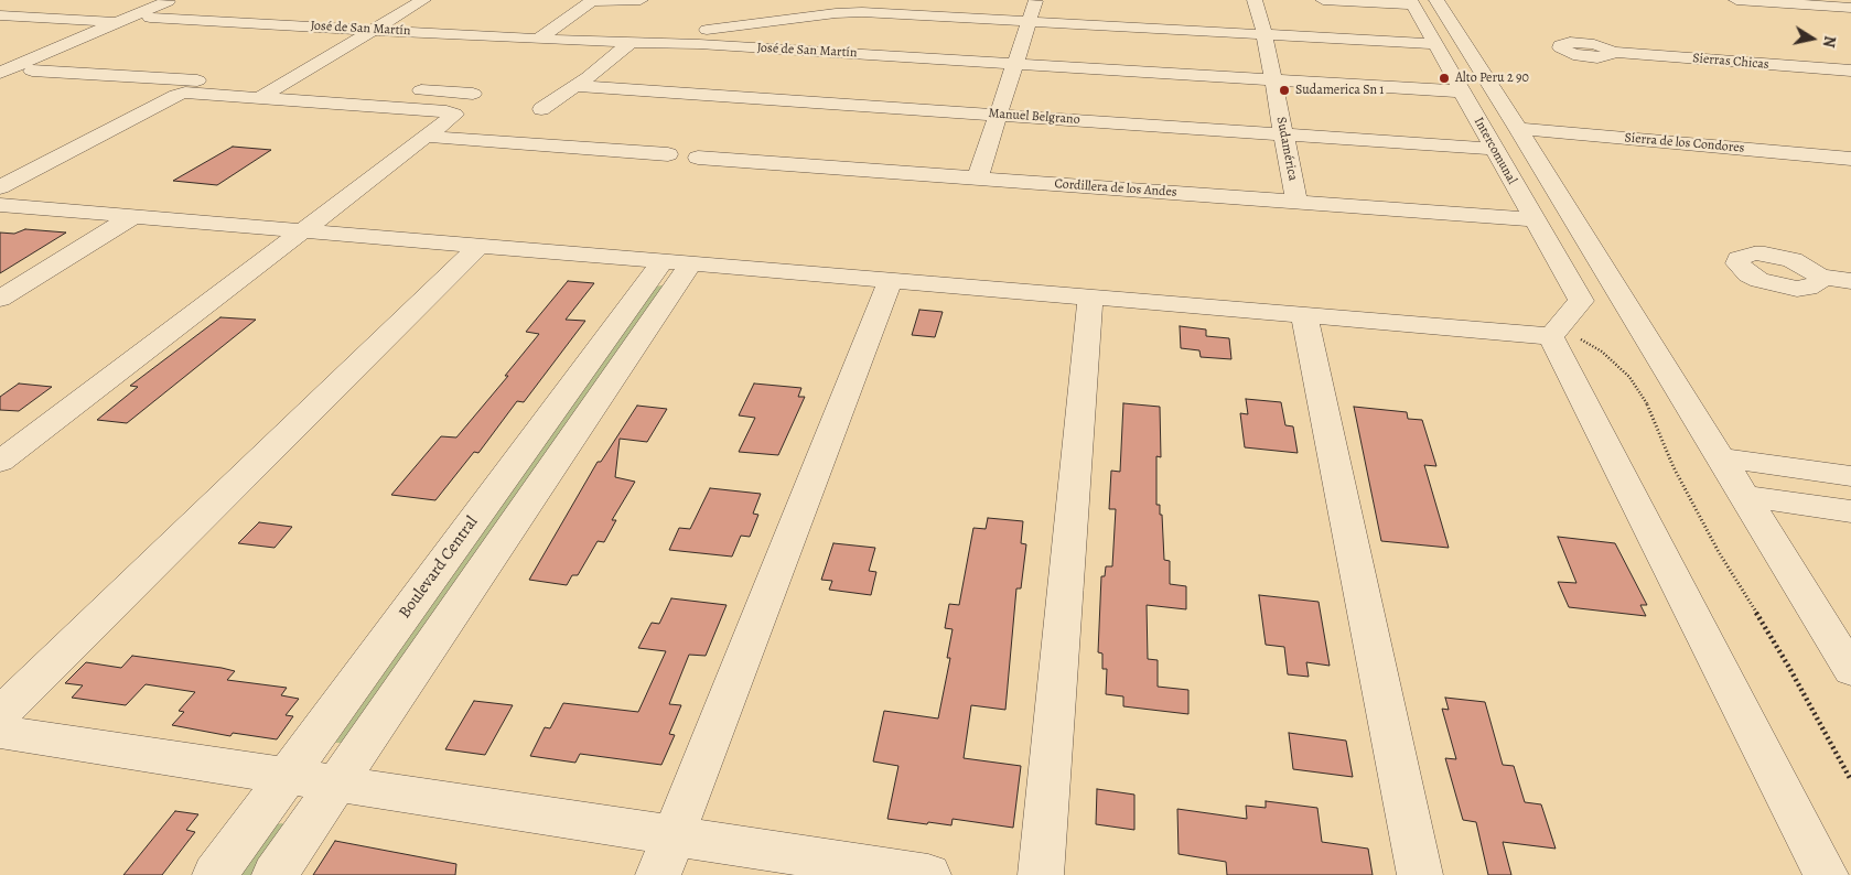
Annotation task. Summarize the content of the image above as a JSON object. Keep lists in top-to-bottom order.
{
  "streets": {
    "street": [
      "José de San Martín",
      "Sierras Chicas",
      "Manuel Belgrano",
      "Sierra de los Condores",
      "Sudamérica",
      "Intercomunal",
      "Cordillera de los Andes",
      "Boulevard Central"
    ]
  },
  "crossings": [
    ["José de San Martín", "Sudamérica"],
    ["José de San Martín", "Intercomunal"],
    ["Manuel Belgrano", "Sudamérica"],
    ["Manuel Belgrano", "Intercomunal"],
    ["Sudamérica", "Cordillera de los Andes"],
    ["Intercomunal", "Cordillera de los Andes"]
  ],
  "places": ["Alto Peru 2 90", "Sudamerica Sn 1"],
  "north": "right"
}
